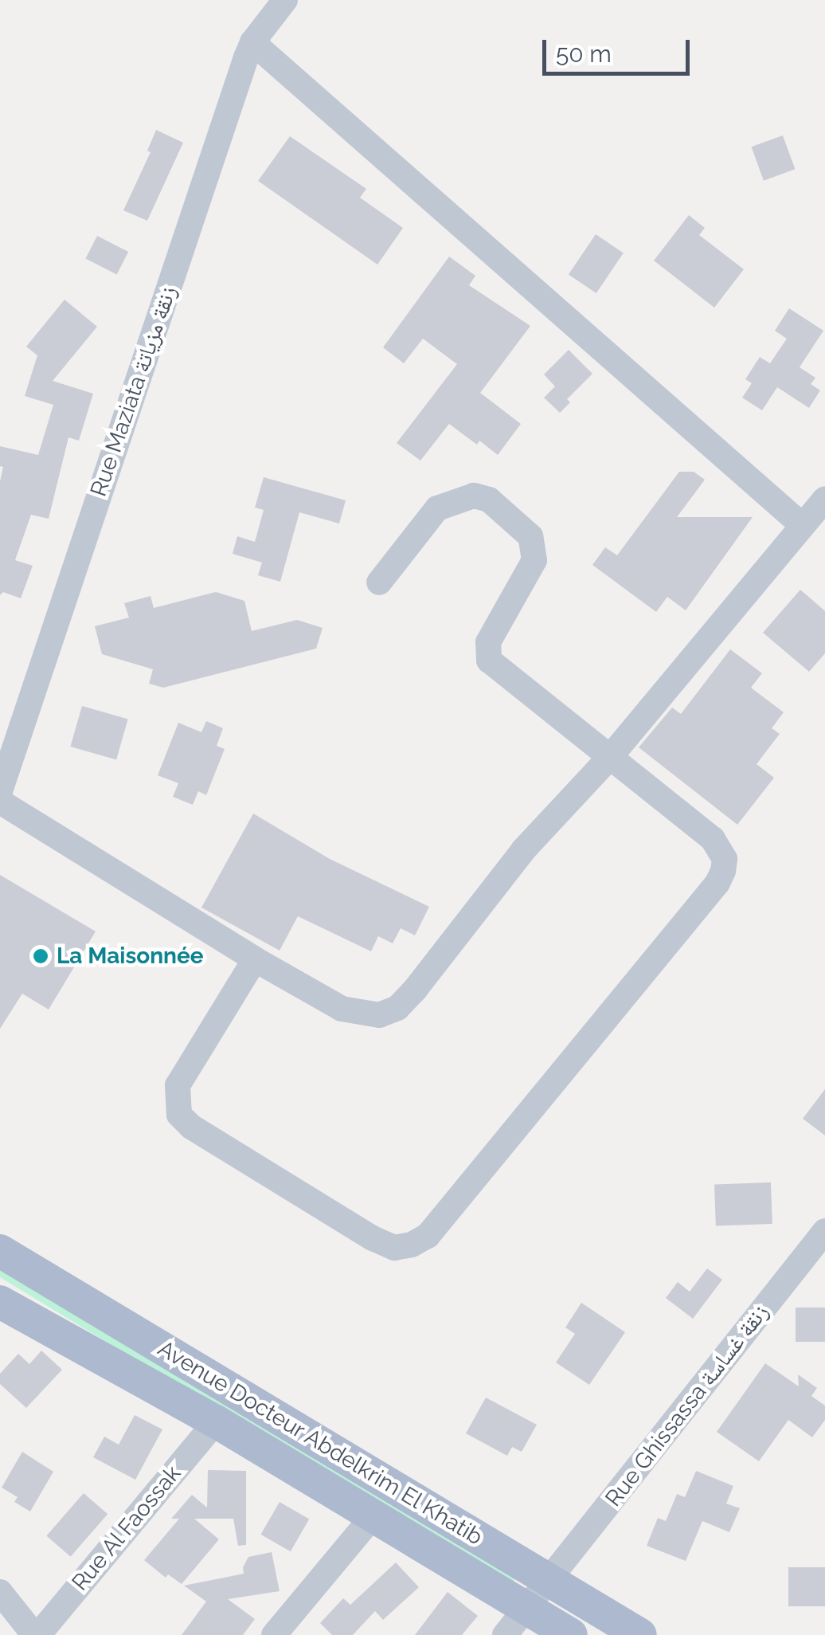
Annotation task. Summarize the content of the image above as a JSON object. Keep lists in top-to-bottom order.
{
  "streets": {
    "main road": ["Avenue Docteur Abdelkrim El Khatib"],
    "street": ["Rue Maziata زنقة مزياتة", "Rue Ghissassa زنقة غساسة", "Rue Al Faossak"]
  },
  "crossings": [
    ["Rue Ghissassa زنقة غساسة", "Avenue Docteur Abdelkrim El Khatib"],
    ["Avenue Docteur Abdelkrim El Khatib", "Rue Al Faossak"]
  ],
  "places": ["La Maisonnée"],
  "scale_bar": "50 m"
}
